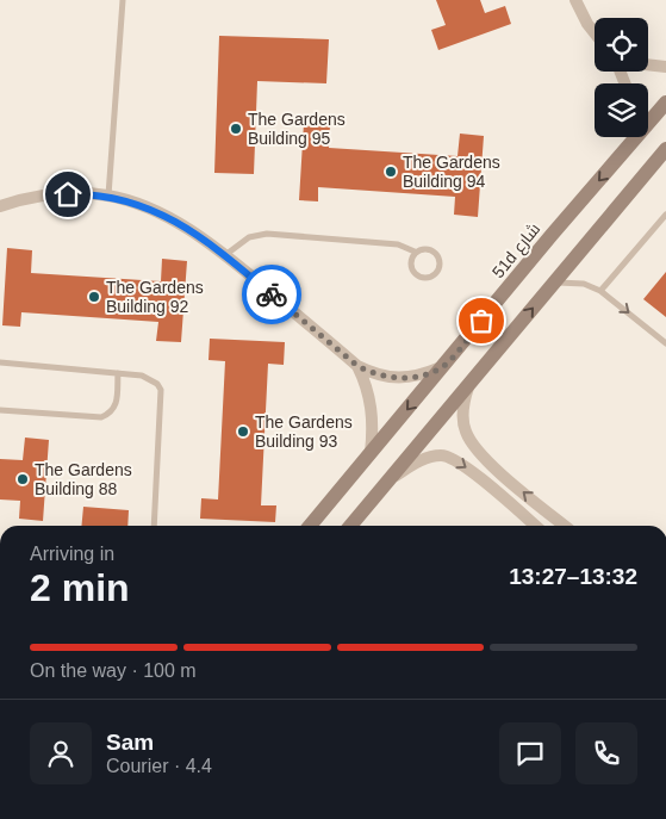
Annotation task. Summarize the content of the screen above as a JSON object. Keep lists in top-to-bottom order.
{
  "streets": {
    "street": ["51d شارع"]
  },
  "places": [
    "The Gardens Building 95",
    "The Gardens Building 94",
    "The Gardens Building 92",
    "The Gardens Building 93",
    "The Gardens Building 88"
  ],
  "page": {
    "heading": ["2 min", "Arriving in", "13:27–13:32"],
    "panel": ["Sam", "Courier · 4.4"],
    "bar": "On the way · 100 m"
  }
}
